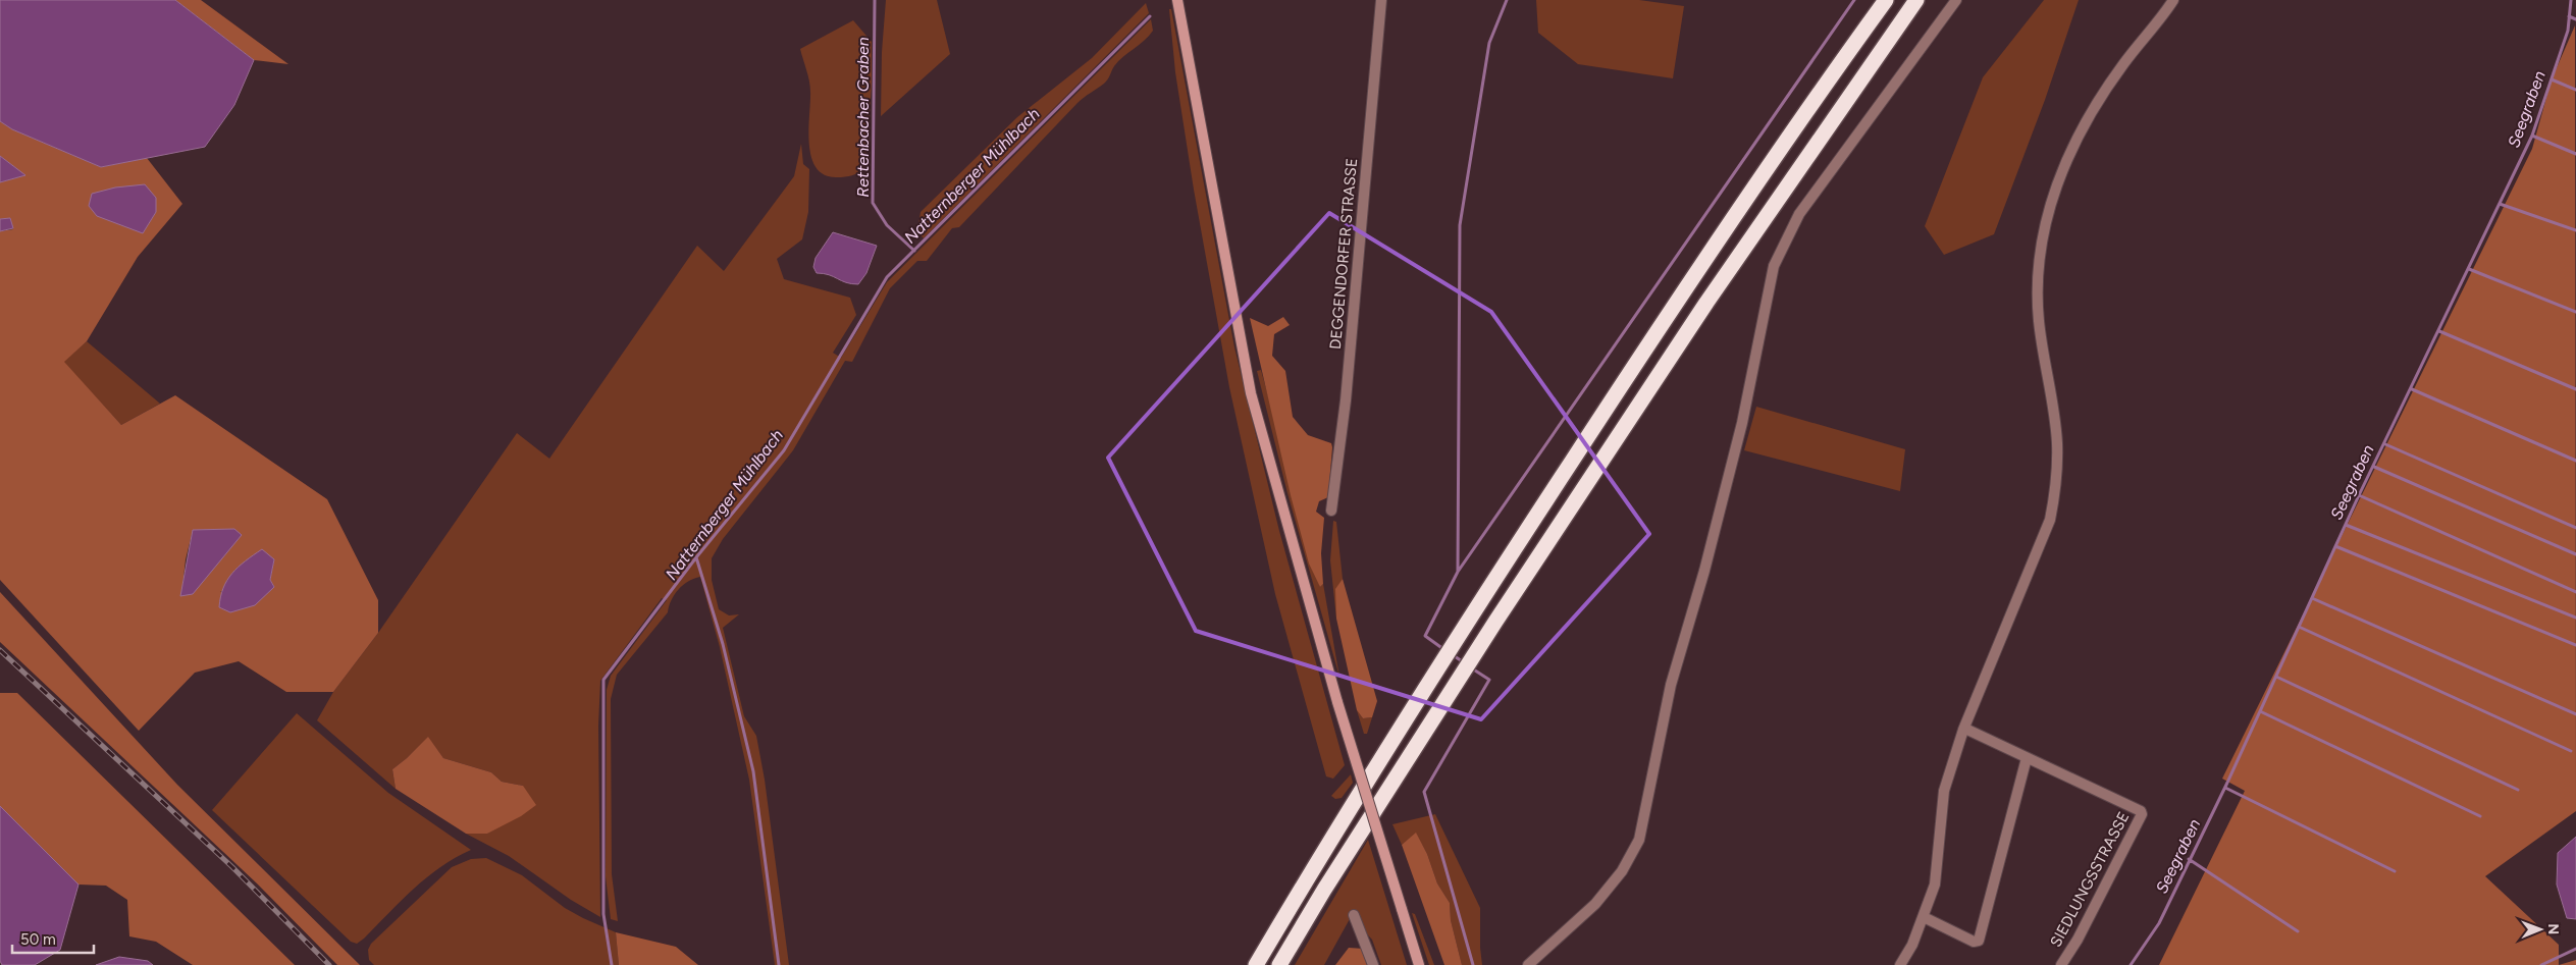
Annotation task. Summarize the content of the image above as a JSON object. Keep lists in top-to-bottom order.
{
  "streets": {
    "street": ["DEGGENDORFER STRASSE", "SIEDLUNGSSTRASSE"]
  },
  "water": ["Seegraben", "Rettenbacher Graben", "Natternberger Mühlbach"],
  "scale_bar": "50 m",
  "north": "right"
}
